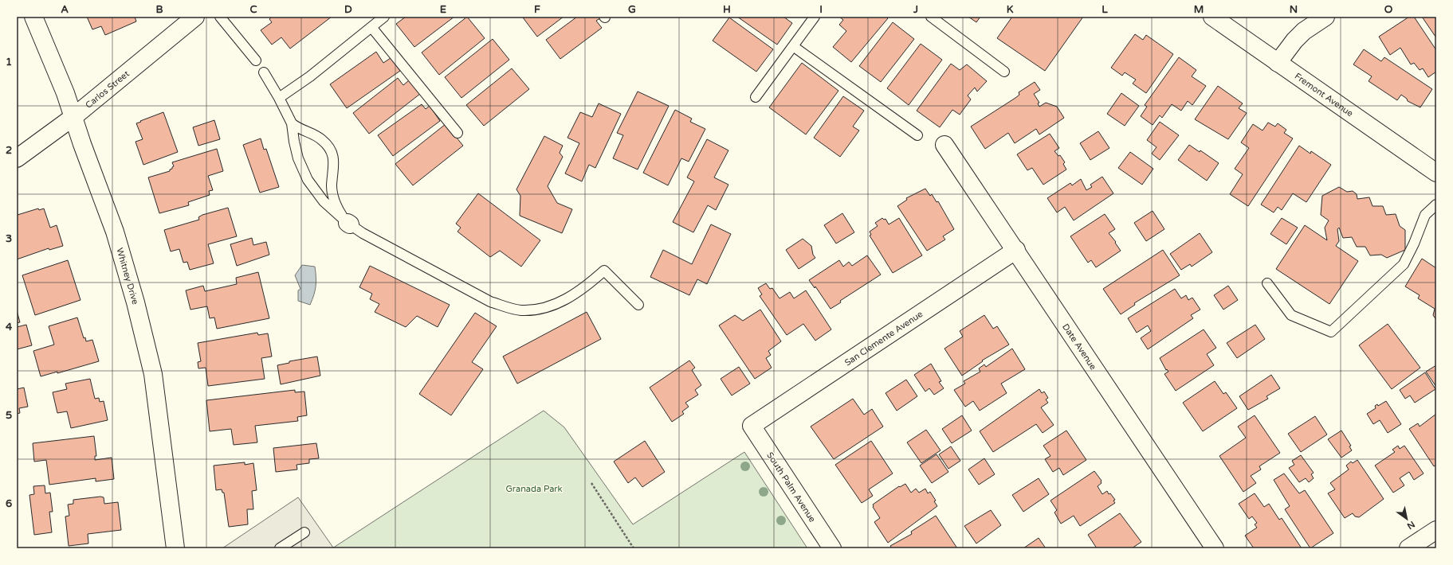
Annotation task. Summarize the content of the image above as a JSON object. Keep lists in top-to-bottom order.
{
  "streets": {
    "street": [
      "Carlos Street",
      "Fremont Avenue",
      "Whitney Drive",
      "San Clemente Avenue",
      "Date Avenue",
      "South Palm Avenue"
    ]
  },
  "crossings": [
    ["Carlos Street", "Whitney Drive"],
    ["San Clemente Avenue", "Date Avenue"],
    ["San Clemente Avenue", "South Palm Avenue"]
  ],
  "parks": ["Granada Park"],
  "north": "bottom right",
  "grid": {
    "columns": [
      "A",
      "B",
      "C",
      "D",
      "E",
      "F",
      "G",
      "H",
      "I",
      "J",
      "K",
      "L",
      "M",
      "N",
      "O"
    ],
    "rows": [
      "1",
      "2",
      "3",
      "4",
      "5",
      "6"
    ]
  }
}
